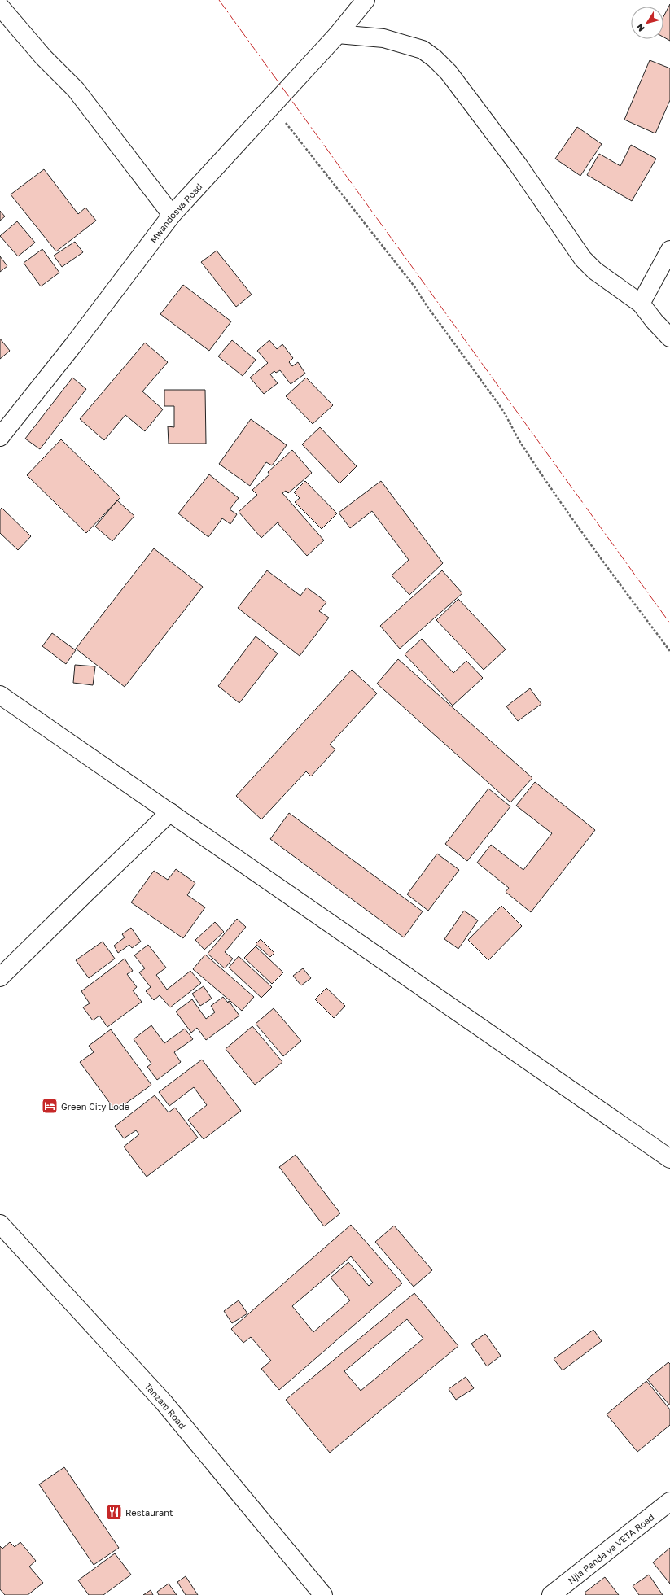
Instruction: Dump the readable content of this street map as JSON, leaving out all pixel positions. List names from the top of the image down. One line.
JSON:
{"streets":{"main road":["Mwandosya Road","Tanzam Road","Njia Panda ya VETA Road"]},"places":{"hotel":["Green City Lode"],"restaurant":["Restaurant"]},"north":"bottom left"}
